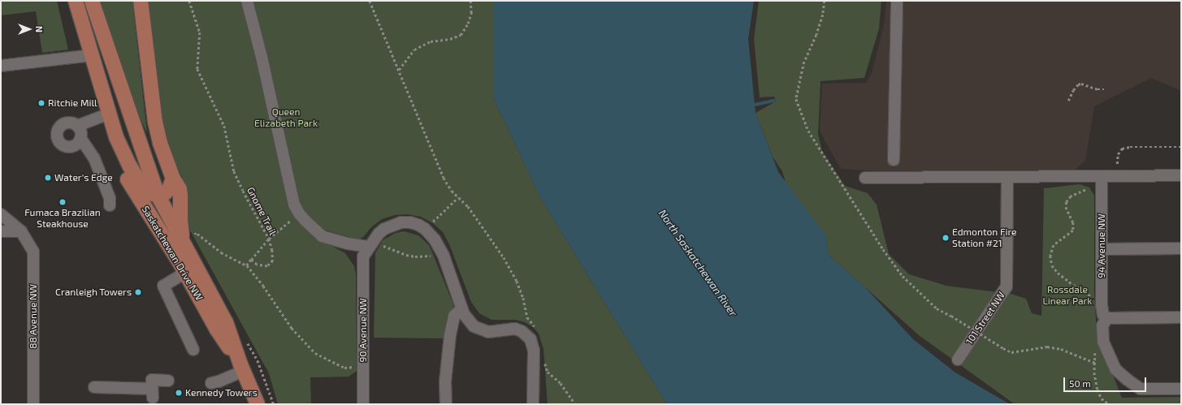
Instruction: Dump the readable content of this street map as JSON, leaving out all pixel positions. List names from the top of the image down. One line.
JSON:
{"streets":{"main road":["Saskatchewan Drive NW"],"street":["94 Avenue NW","88 Avenue NW","101 Street NW","90 Avenue NW"],"path":["Gnome Trail"]},"water":["North Saskatchewan River"],"parks":["Queen Elizabeth Park","Rossdale Linear Park"],"places":["Ritchie Mill","Water's Edge","Fumaca Brazilian Steakhouse","Edmonton Fire Station #21","Cranleigh Towers","Kennedy Towers"],"scale_bar":"50 m","north":"right"}
